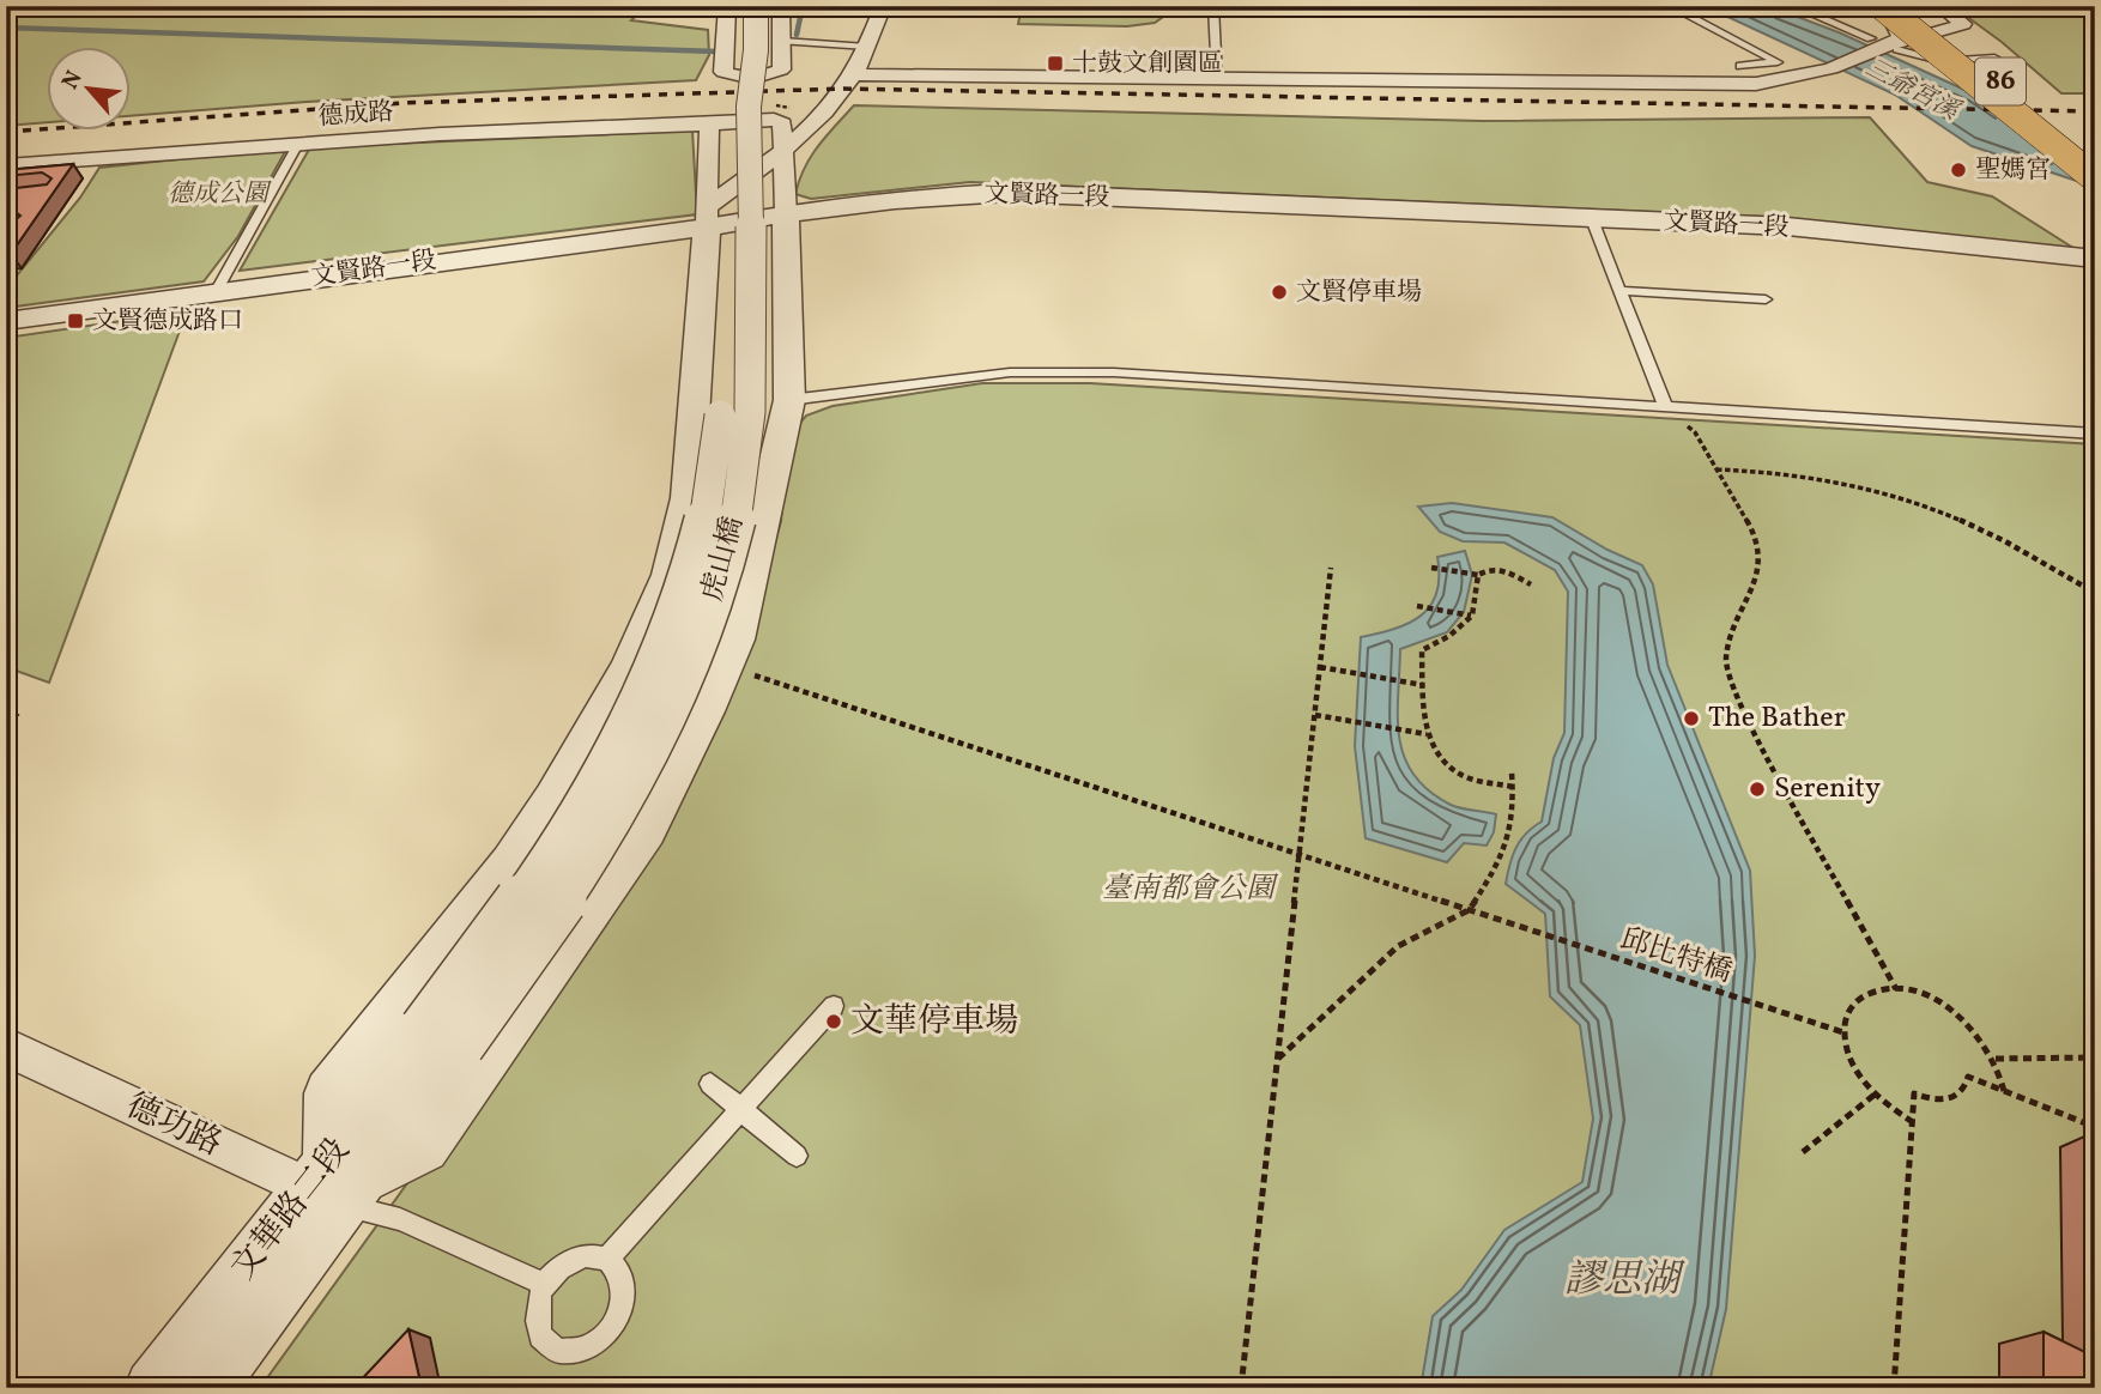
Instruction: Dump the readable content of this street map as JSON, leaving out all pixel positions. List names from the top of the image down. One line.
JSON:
{"streets":{"highway":["86"],"street":["德成路","文賢路一段","虎山橋","德功路","文華路二段"],"path":["邱比特橋"]},"crossings":[["虎山橋","文華路二段"],["德功路","文華路二段"]],"water":["三爺宮溪","謬思湖"],"parks":["德成公園","臺南都會公園"],"places":{"transit":["十鼓文創園區","文賢德成路口"],"other":["聖媽宮","文賢停車場","The Bather","Serenity","文華停車場"]},"north":"top left"}
